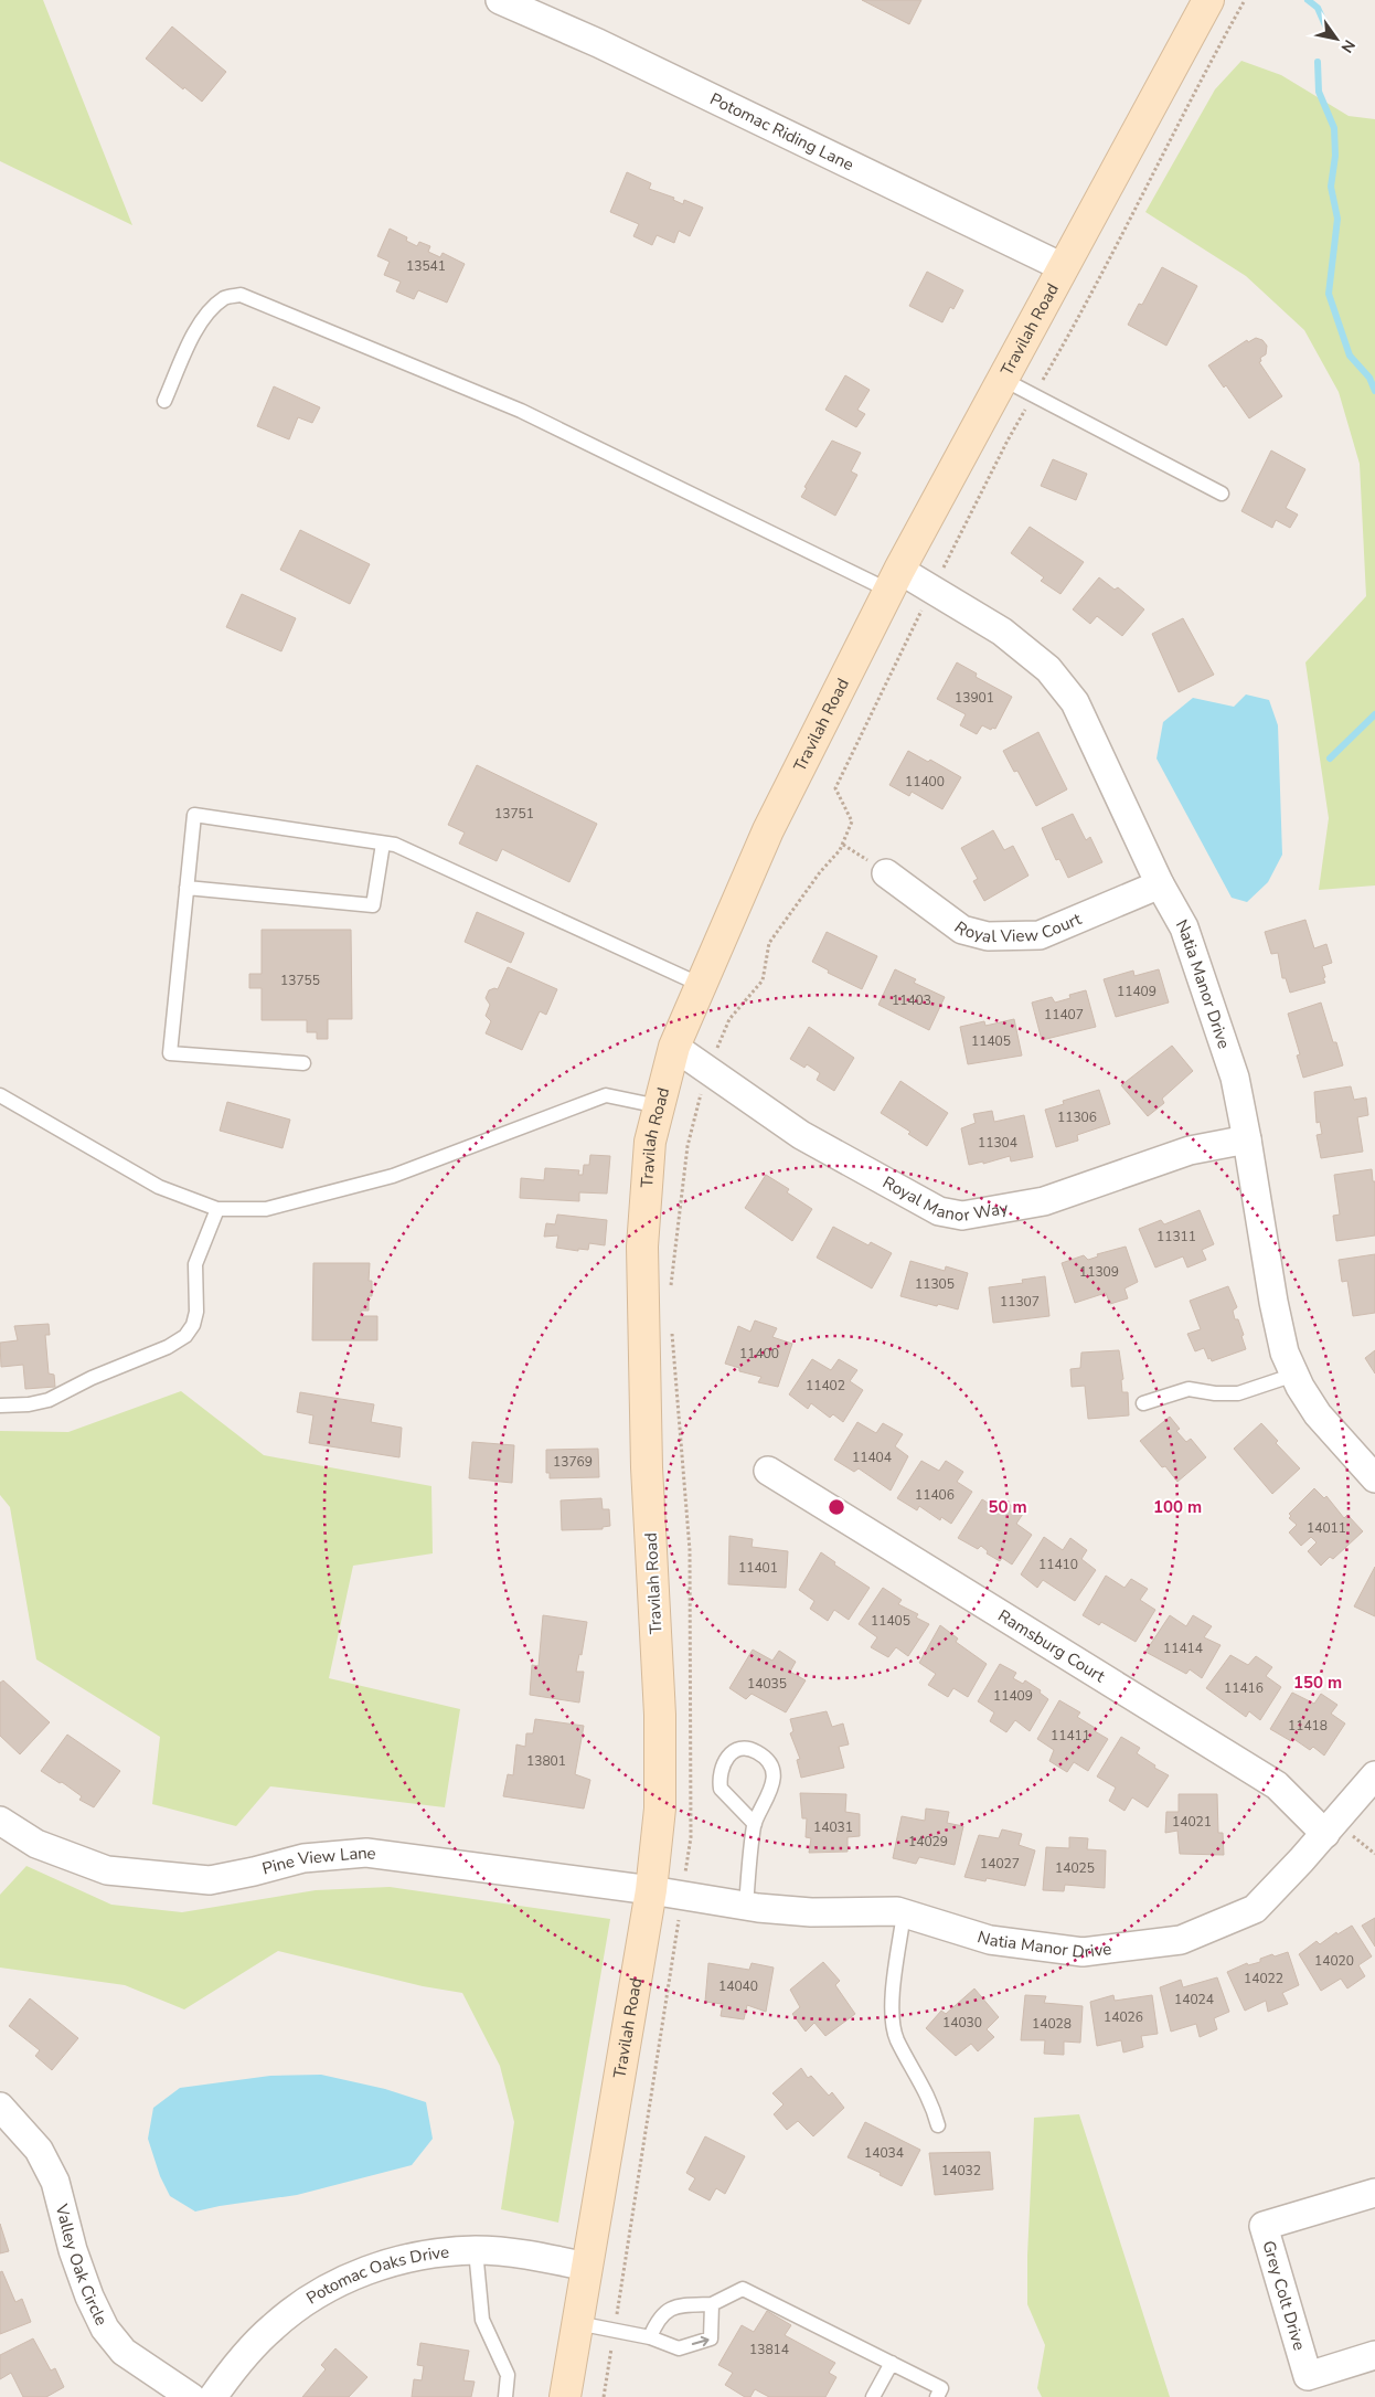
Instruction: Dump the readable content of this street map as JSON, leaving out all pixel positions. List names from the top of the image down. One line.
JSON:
{"streets":{"main road":["Travilah Road"],"street":["Potomac Riding Lane","Royal View Court","Natia Manor Drive","Royal Manor Way","Ramsburg Court","Pine View Lane","Valley Oak Circle","Potomac Oaks Drive","Grey Colt Drive"]},"crossings":[["Potomac Riding Lane","Travilah Road"],["Travilah Road","Natia Manor Drive"],["Travilah Road","Royal Manor Way"],["Travilah Road","Pine View Lane"],["Travilah Road","Potomac Oaks Drive"],["Royal View Court","Natia Manor Drive"],["Natia Manor Drive","Royal Manor Way"],["Natia Manor Drive","Ramsburg Court"],["Natia Manor Drive","Pine View Lane"]],"house_numbers":["13541","13901","11400","13751","13755","11409","11403","11407","11405","11306","11304","11311","11309","11305","11307","11400","11402","11404","13769","11406","14011","11410","11401","11405","11414","14035","11416","11409","11418","11411","13801","14021","14031","14029","14027","14025","14020","14022","14040","14024","14026","14030","14028","14034","14032","13814"],"north":"bottom right","rings":["50 m","100 m","150 m"]}
